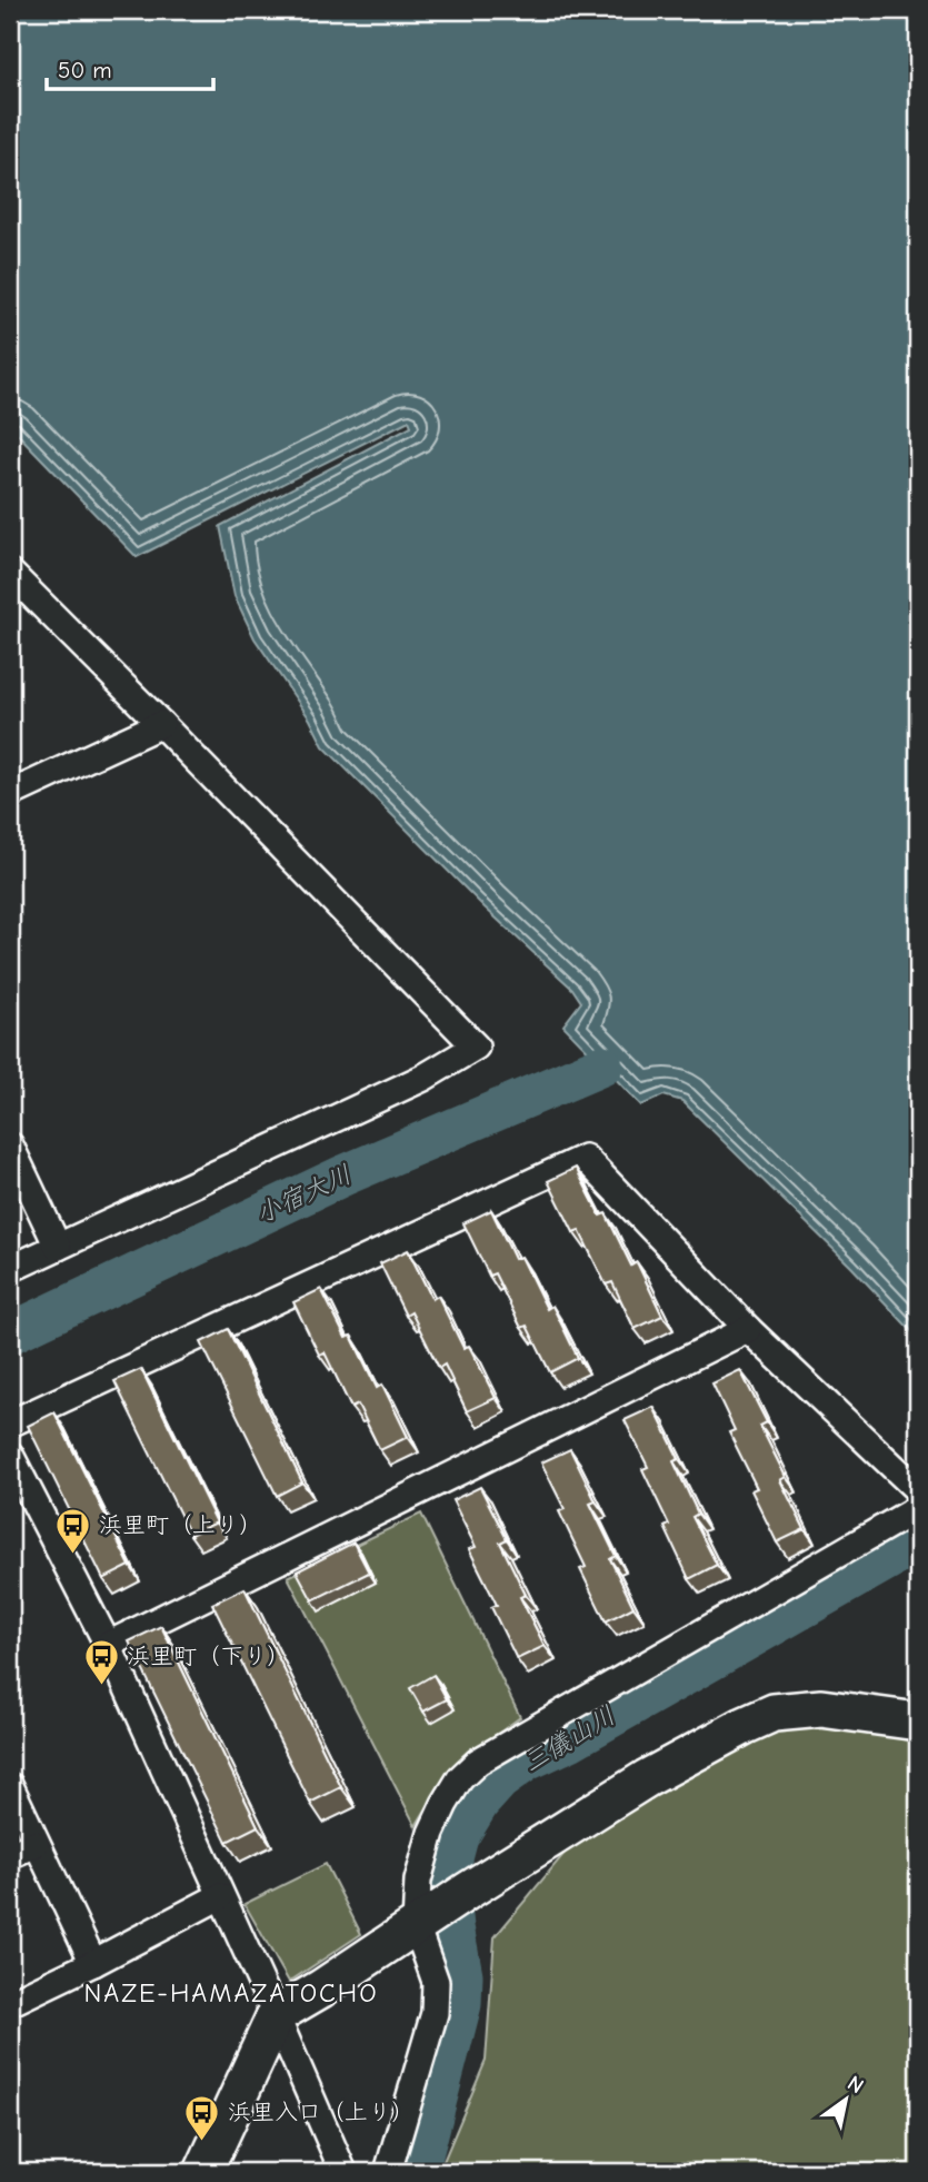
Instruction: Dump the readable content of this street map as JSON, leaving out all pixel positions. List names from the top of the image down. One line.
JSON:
{"districts":["NAZE-HAMAZATOCHO"],"water":["小宿大川","三儀山川"],"places":{"bus stop":["浜里町（上り）","浜里町（下り）","浜里入口（上り）"]},"scale_bar":"50 m","north":"top right"}
